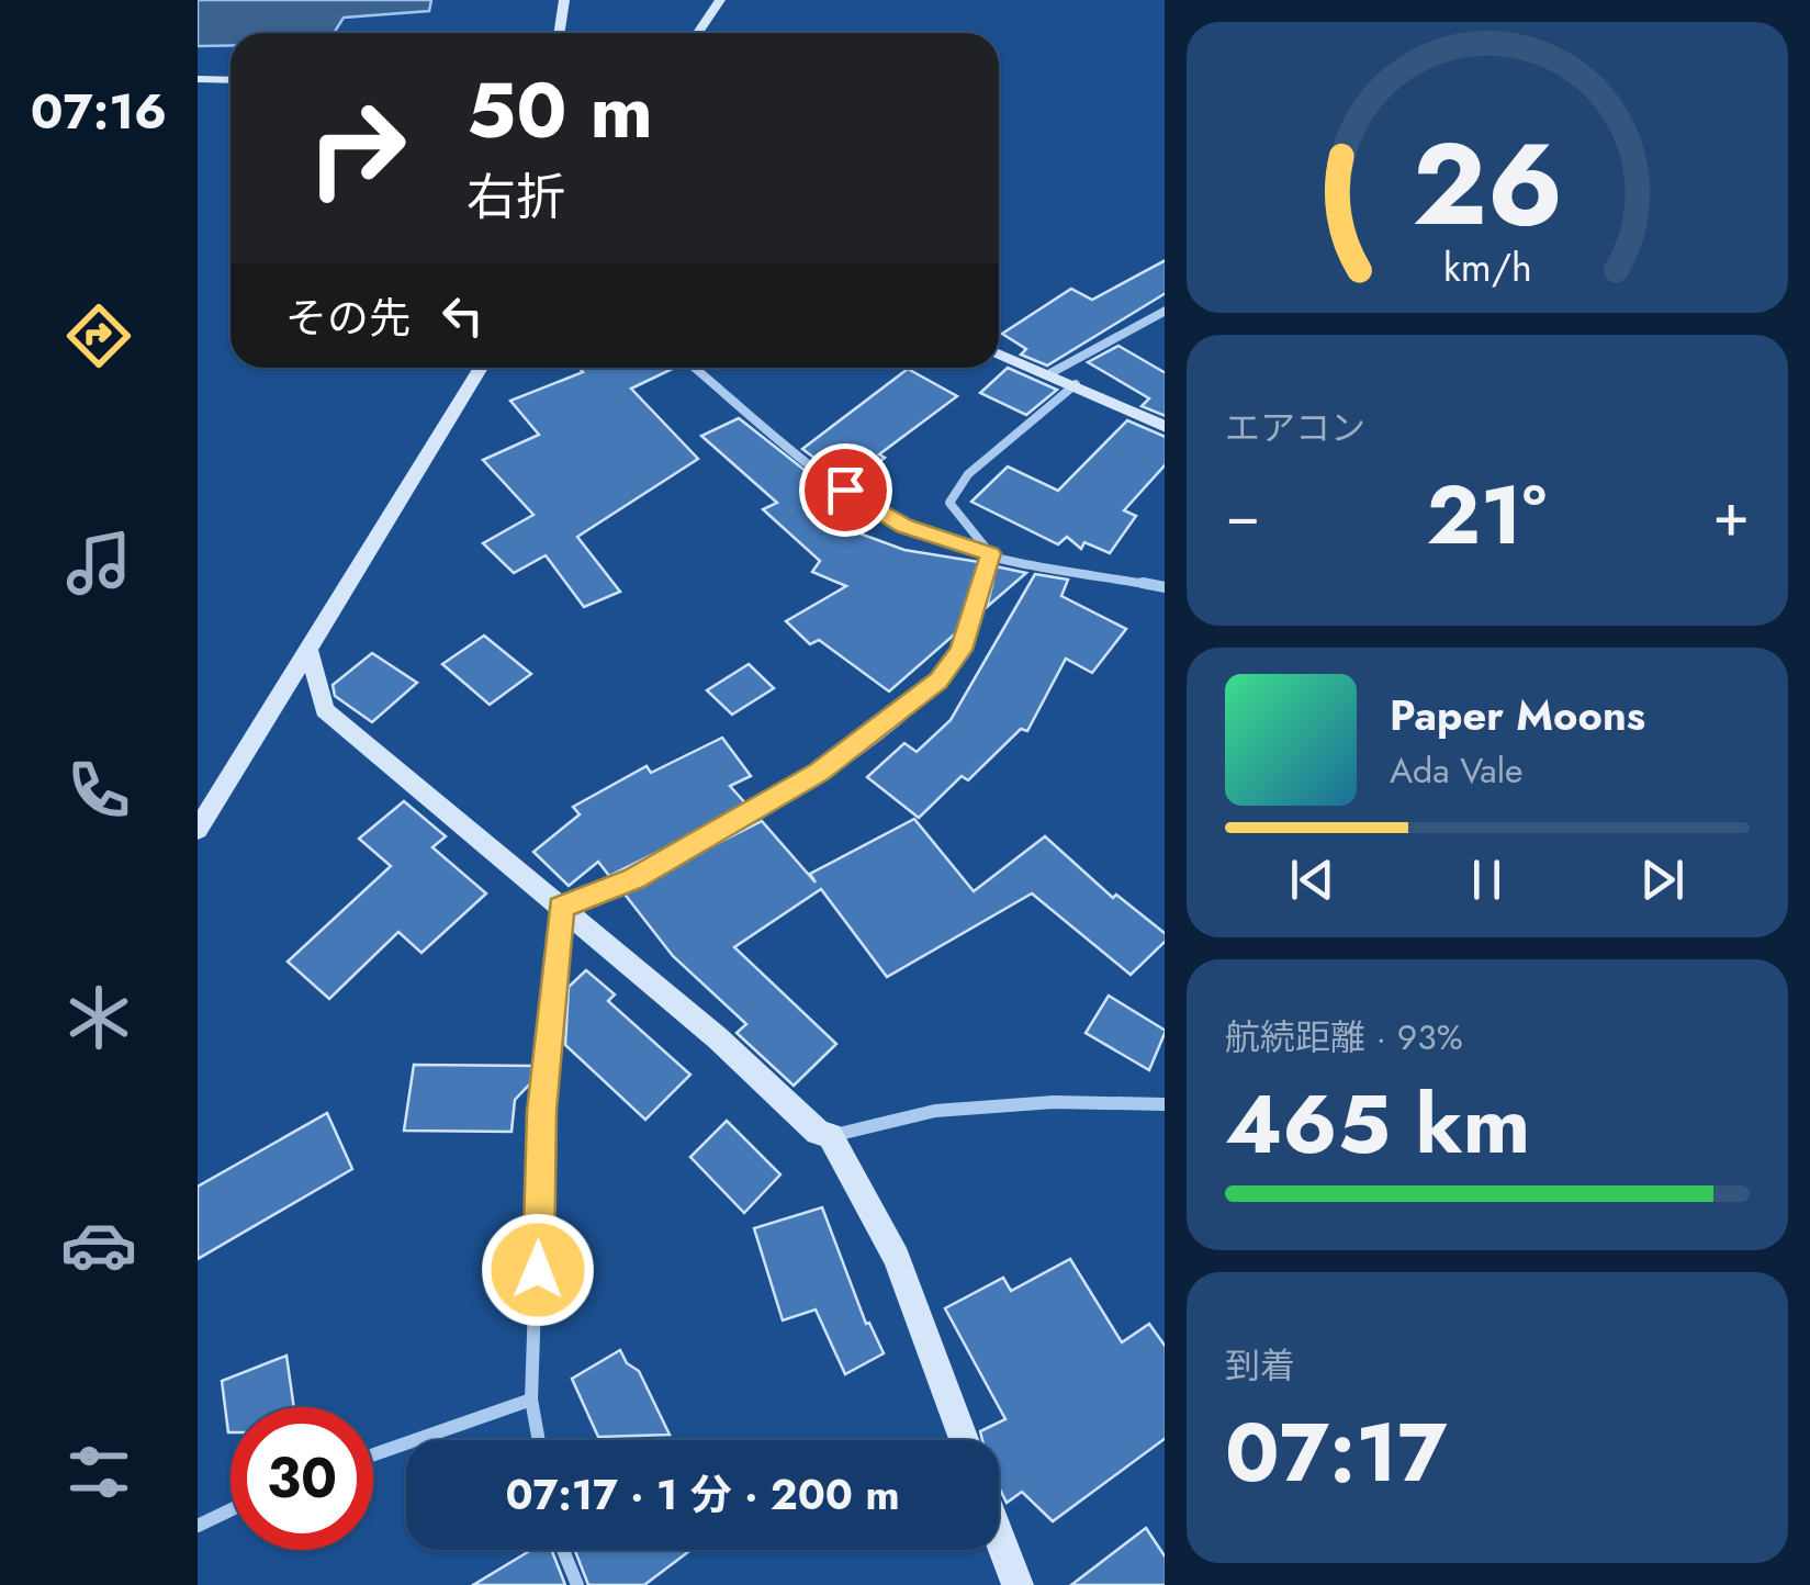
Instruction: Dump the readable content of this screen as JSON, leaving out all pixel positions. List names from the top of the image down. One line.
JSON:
{"page":{"tabs":"07:16","turn":["50 m","右折"],"then":"その先","tile":["エアコン",["航続距離 · 93%","465 km"],["到着","07:17"]],"heat":["−","21°","+"],"song":["Paper Moons","Ada Vale"],"limit":"30","trip":"07:17 · 1 分 · 200 m","gauge":["26","km/h"]}}
